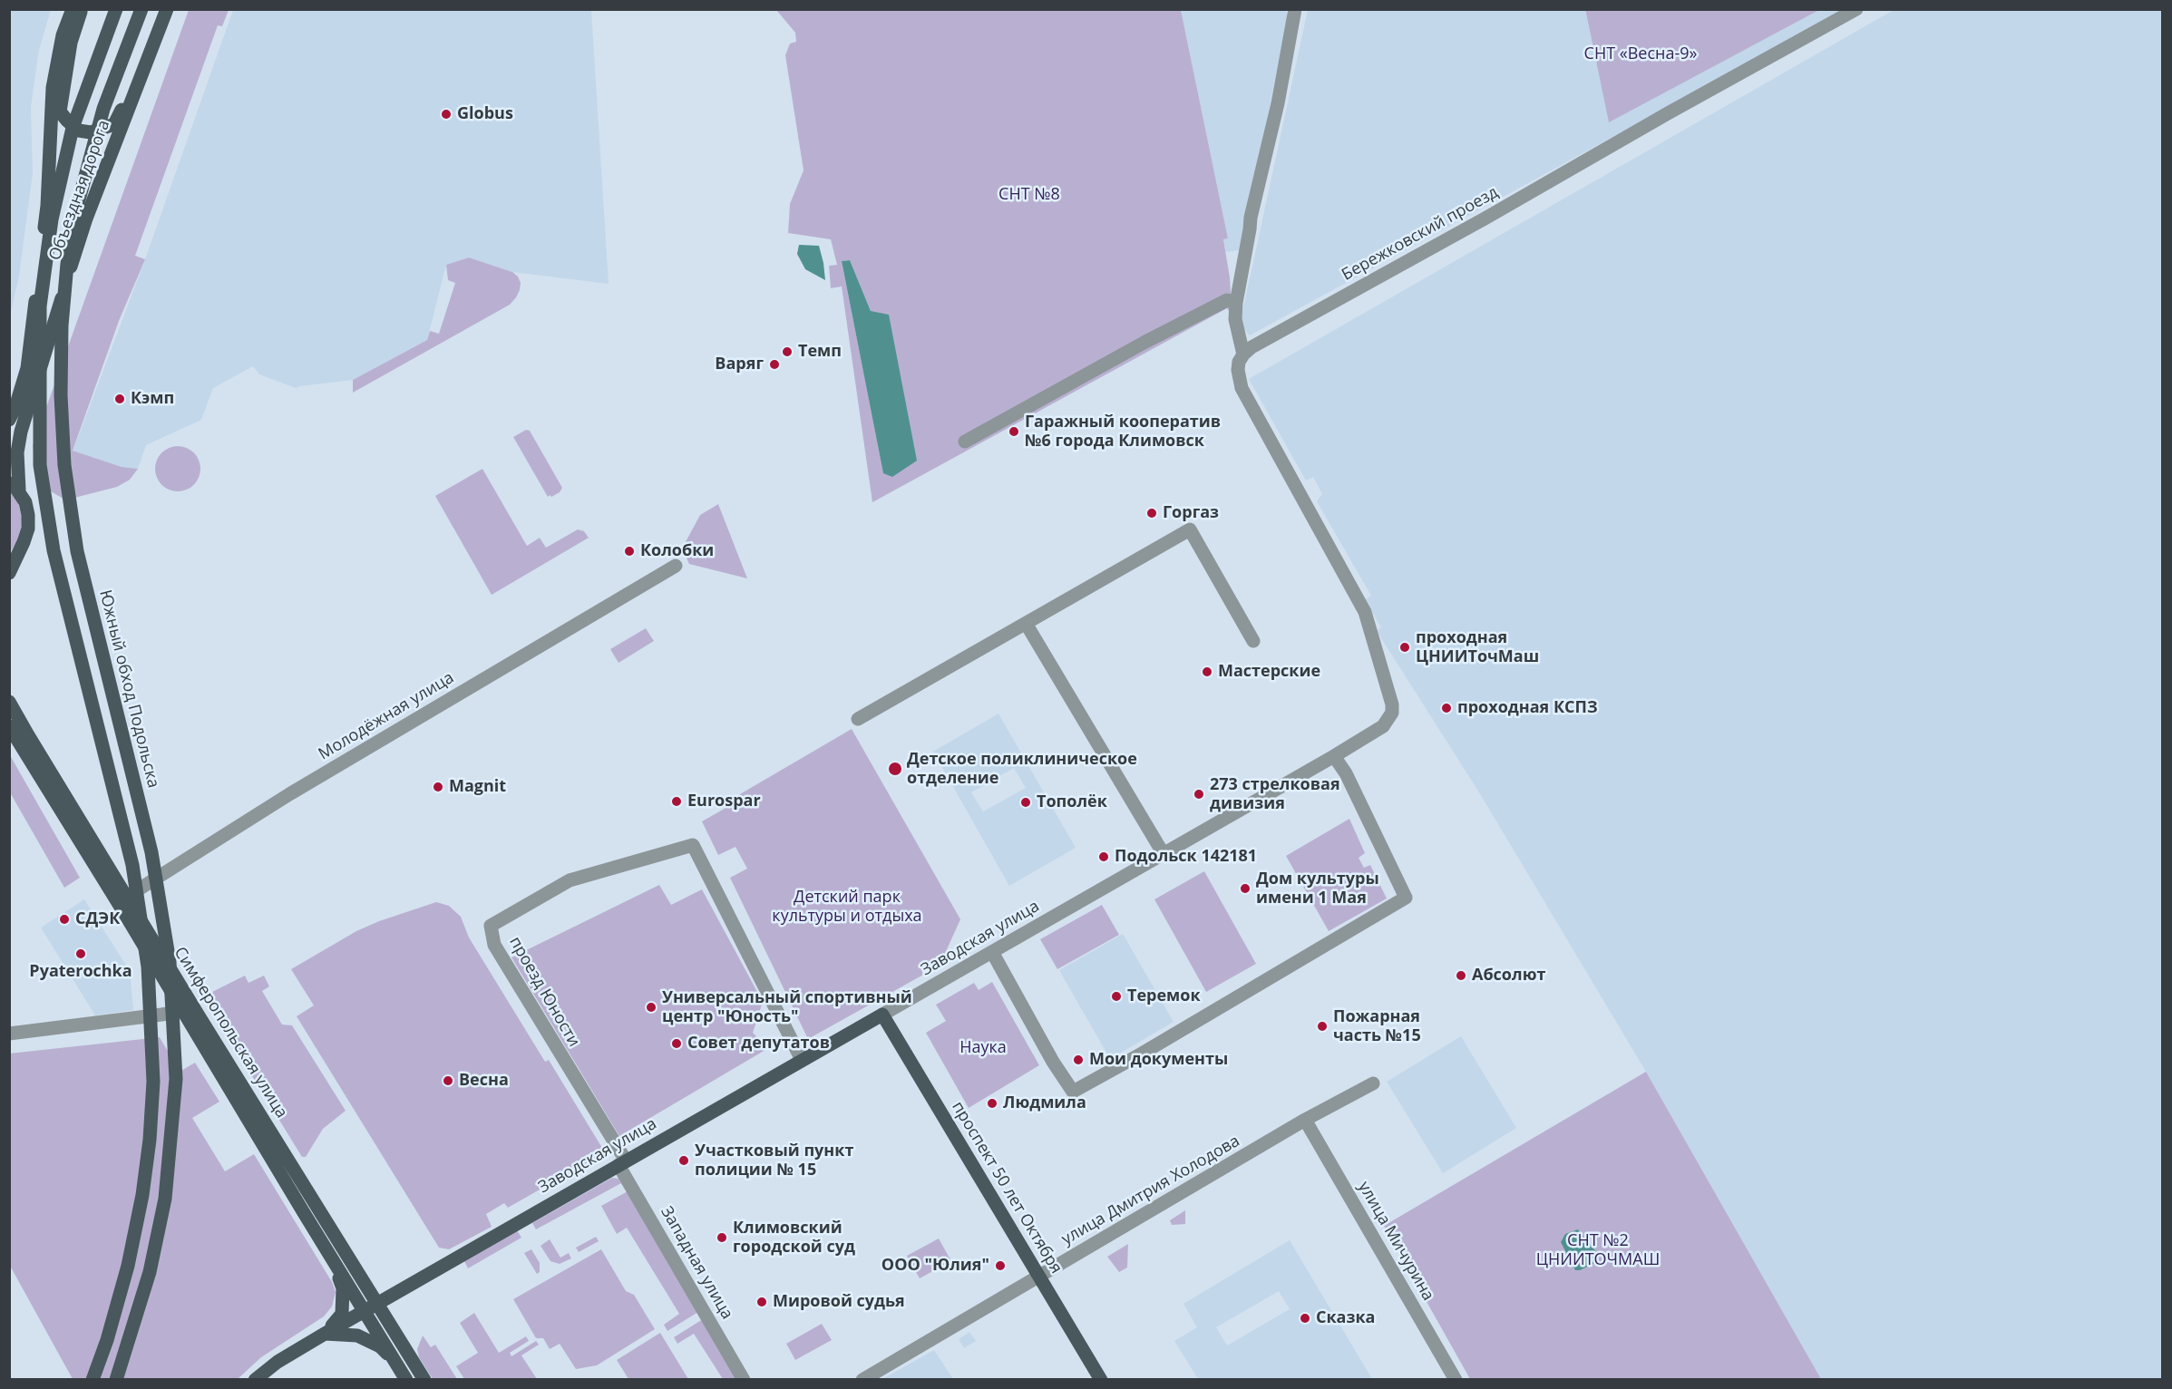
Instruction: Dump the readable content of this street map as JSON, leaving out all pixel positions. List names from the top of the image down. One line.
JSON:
{"streets":{"main road":["Объездная дорога","Южный обход Подольска","Заводская улица","Симферопольская улица","проспект 50 лет Октября"],"street":["Бережковский проезд","Молодёжная улица","проезд Юности","улица Дмитрия Холодова","улица Мичурина","Западная улица"]},"crossings":[["Бережковский проезд","Заводская улица"],["Молодёжная улица","Симферопольская улица"],["Заводская улица","проезд Юности"],["Заводская улица","Симферопольская улица"],["Заводская улица","проспект 50 лет Октября"],["Заводская улица","Западная улица"],["проезд Юности","Западная улица"],["проспект 50 лет Октября","улица Дмитрия Холодова"],["улица Дмитрия Холодова","улица Мичурина"]],"parks":["СНТ «Весна-9»","СНТ №8","Детский парк культуры и отдыха","Наука","СНТ №2 ЦНИИТОЧМАШ"],"places":["Globus","Темп","Варяг","Кэмп","Гаражный кооператив №6 города Климовск","Горгаз","Колобки","проходная ЦНИИТочМаш","Мастерские","проходная КСПЗ","Детское поликлиническое отделение","Magnit","273 стрелковая дивизия","Eurospar","Тополёк","Подольск 142181","Дом культуры имени 1 Мая","СДЭК","Pyaterochka","Абсолют","Теремок","Универсальный спортивный центр \"Юность\"","Пожарная часть №15","Совет депутатов","Мои документы","Весна","Людмила","Участковый пункт полиции № 15","Климовский городской суд","ООО \"Юлия\"","Мировой судья","Сказка"]}
